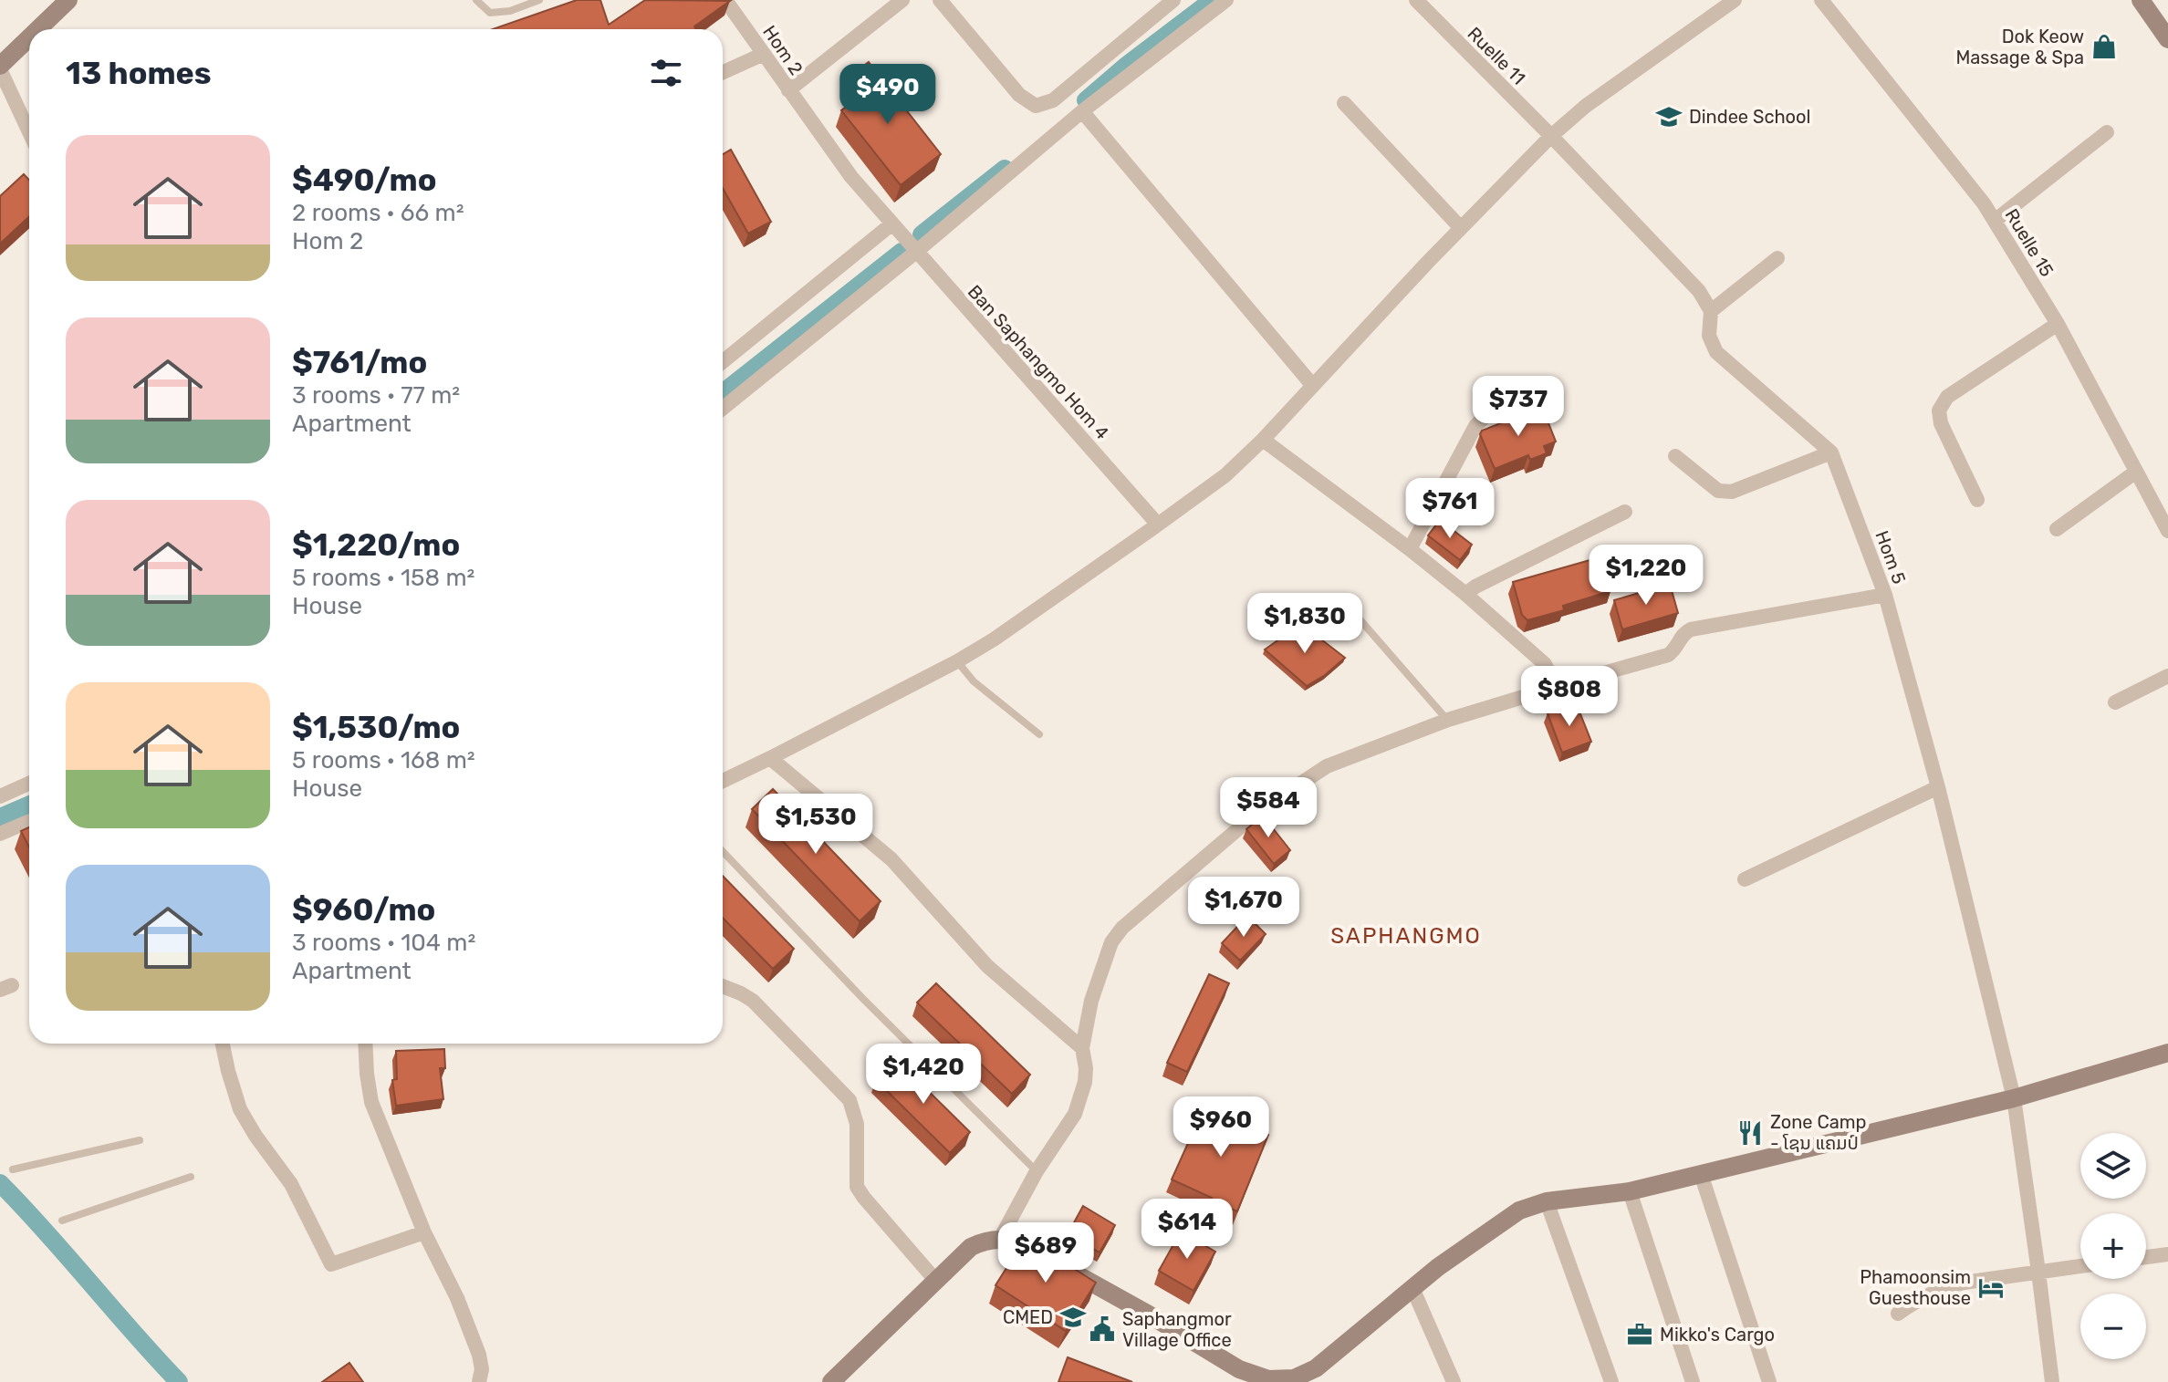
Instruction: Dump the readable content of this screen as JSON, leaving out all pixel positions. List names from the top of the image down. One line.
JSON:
{"streets":{"street":["Hom 2","Ruelle 11","Ruelle 15","Ban Saphangmo Hom 4","Hom 5"]},"crossings":[["Hom 2","Ban Saphangmo Hom 4"]],"districts":["SAPHANGMO"],"places":{"shop":["Dok Keow Massage & Spa"],"school or university":["Dindee School","CMED"],"restaurant":["Zone Camp - ໂຊນ ແຄມປ໌"],"hotel":["Phamoonsim Guesthouse"],"public building":["Saphangmor Village Office"],"office":["Mikko's Cargo"]},"page":{"heading":"13 homes","price":["$490","$737","$761","$1,220","$1,830","$808","$584","$1,530","$1,670","$1,420","$960","$614","$689"],"list":[{"name":"$490/mo","note":"2 rooms · 66 m² · Hom 2"},{"name":"$761/mo","note":"3 rooms · 77 m² · Apartment"},{"name":"$1,220/mo","note":"5 rooms · 158 m² · House"},{"name":"$1,530/mo","note":"5 rooms · 168 m² · House"},{"name":"$960/mo","note":"3 rooms · 104 m² · Apartment"}],"map_buttons":["+","−"]}}
